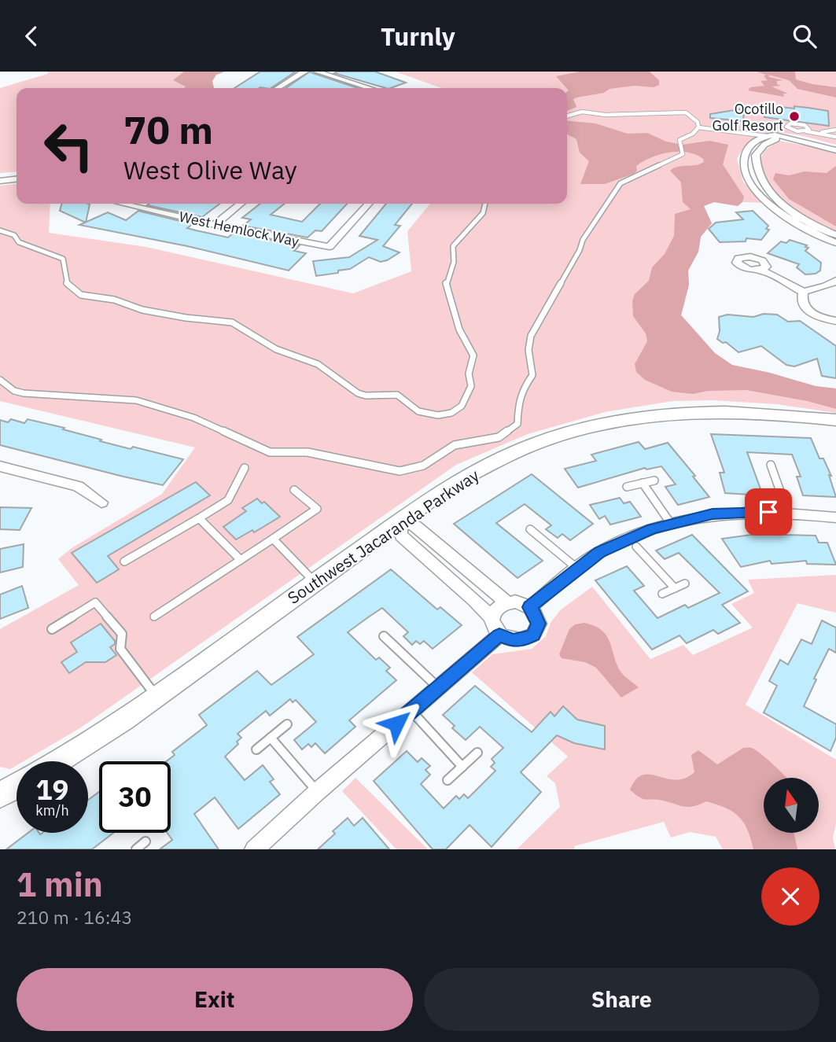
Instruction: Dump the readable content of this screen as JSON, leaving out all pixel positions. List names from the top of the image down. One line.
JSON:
{"streets":{"street":["West Hemlock Way","Southwest Jacaranda Parkway"]},"places":["Ocotillo Golf Resort"],"north":"top","page":{"header":"Turnly","turn":["70 m","West Olive Way"],"speed":"19 km/h","limit":"30","heading":["1 min","210 m · 16:43"],"buttons":["Exit","Share"]}}
